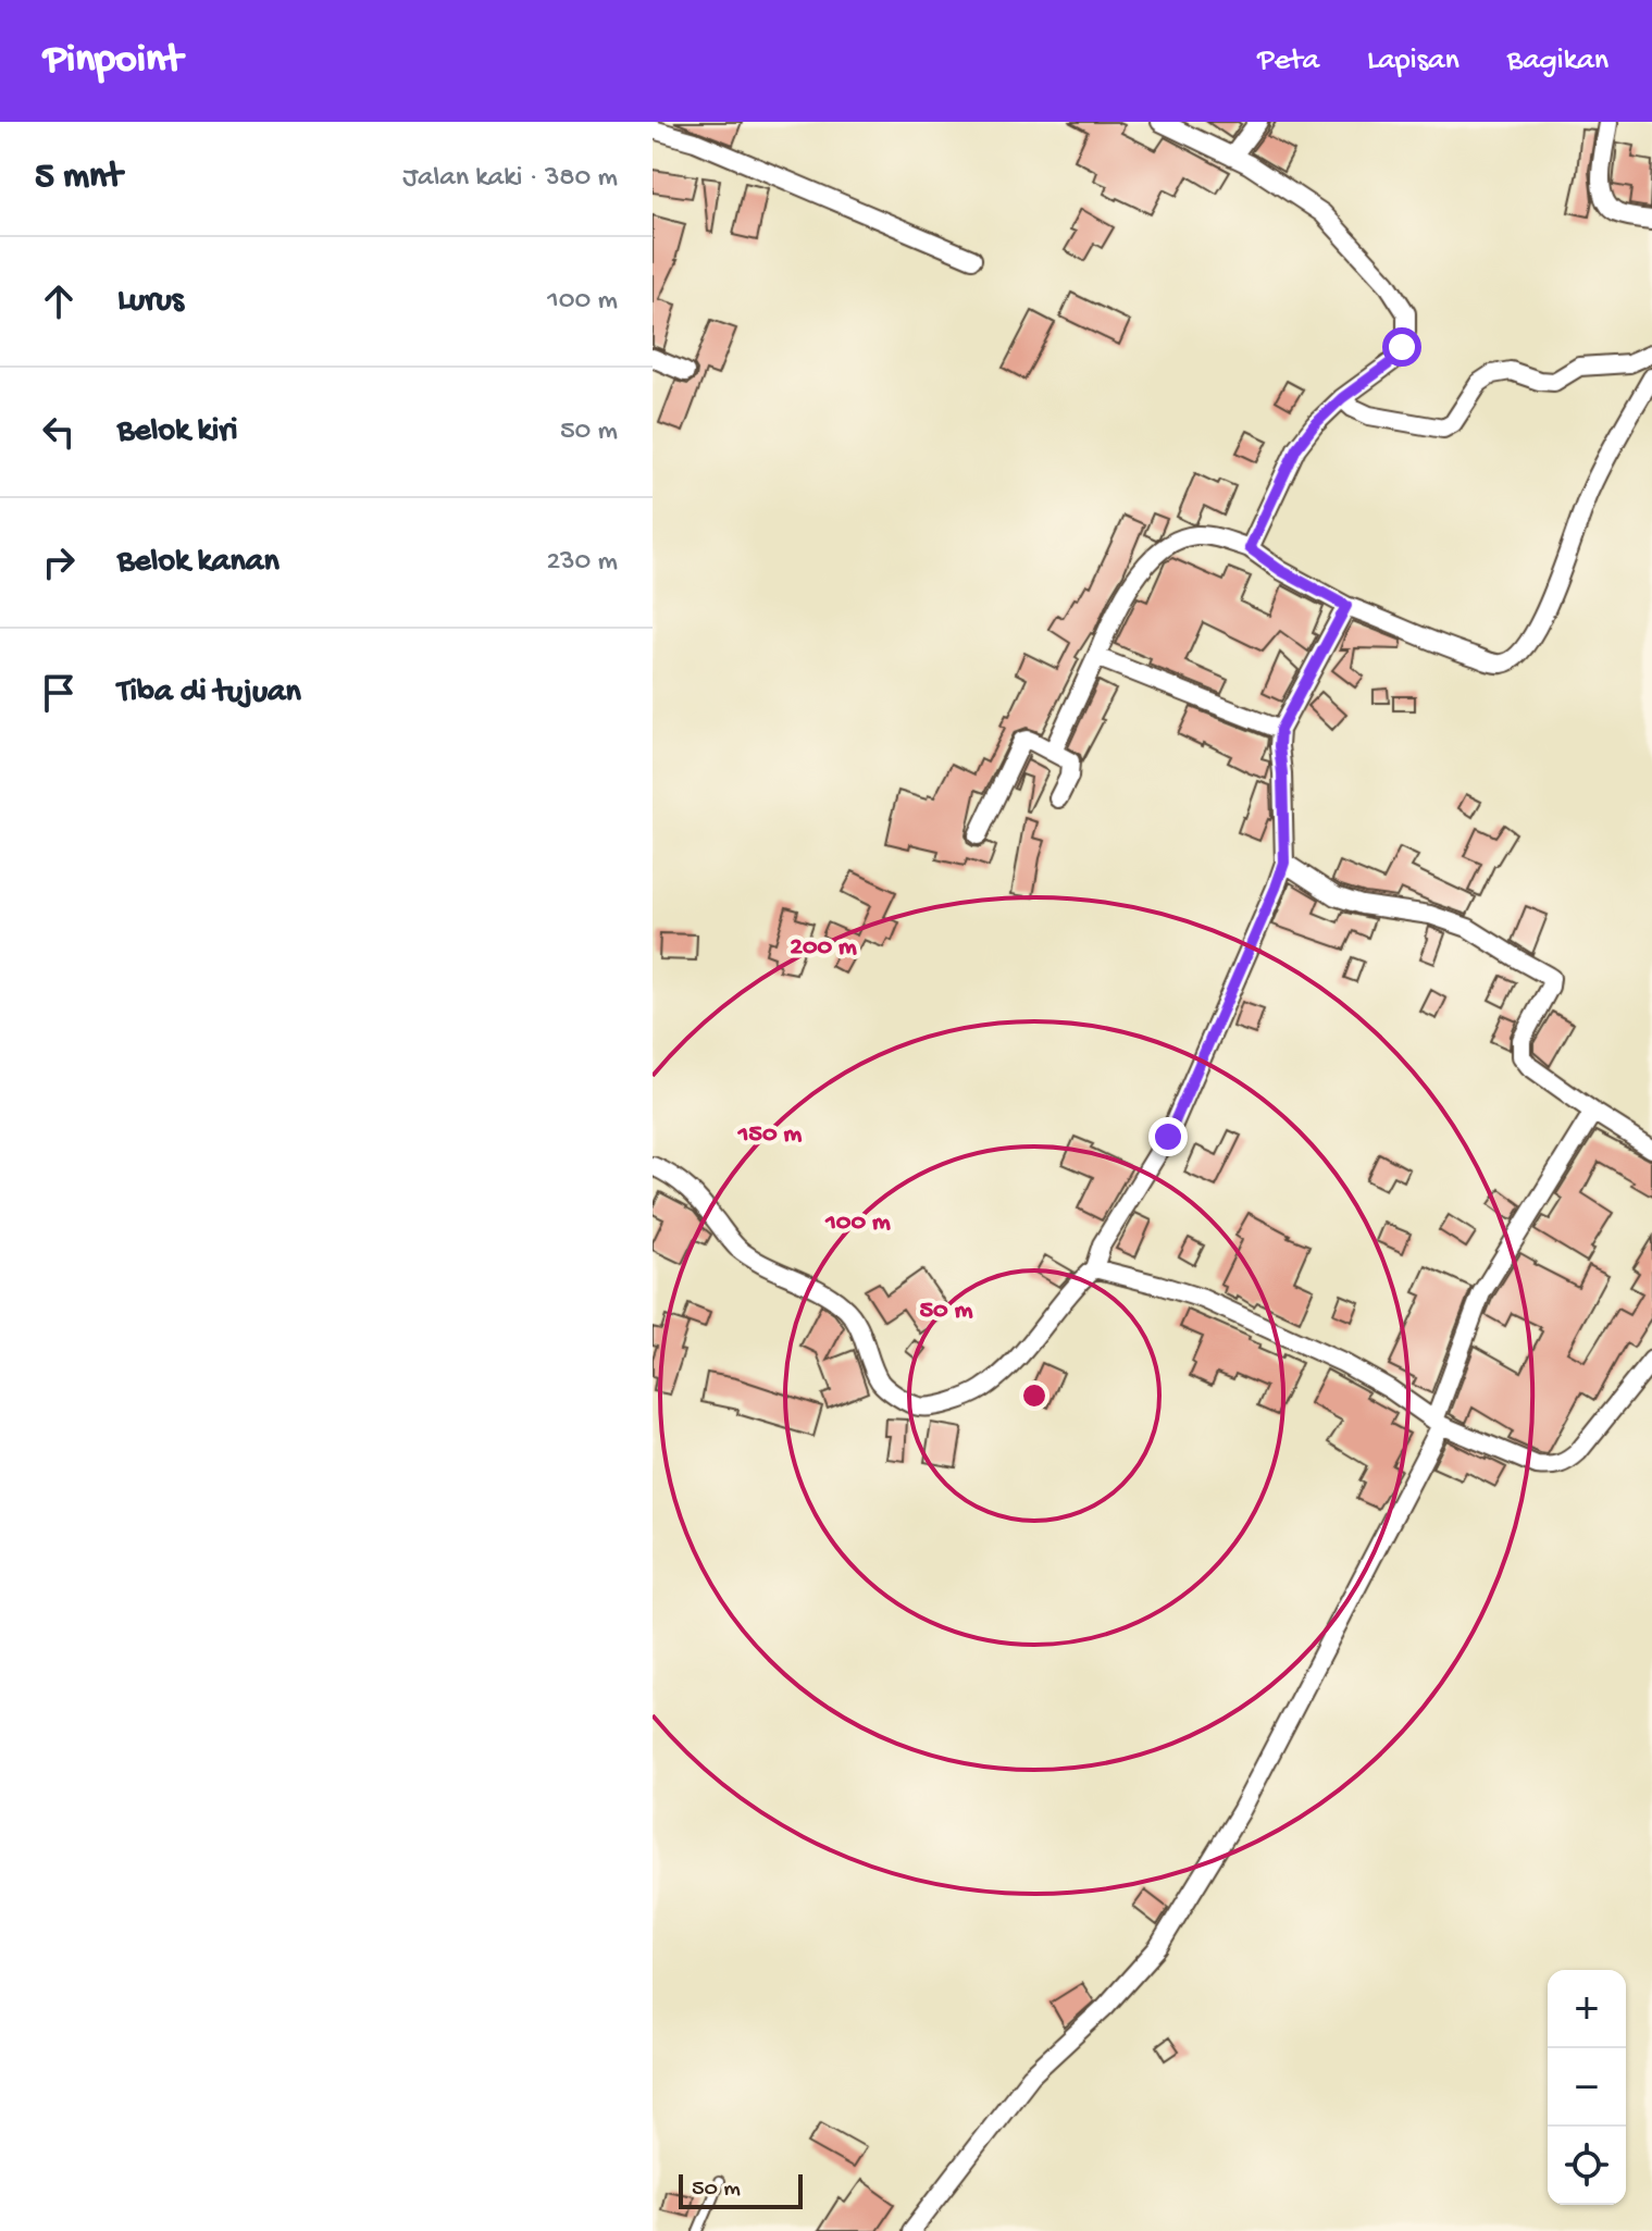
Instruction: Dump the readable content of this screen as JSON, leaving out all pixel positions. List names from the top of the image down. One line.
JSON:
{"scale_bar":"50 m","page":{"header":"Pinpoint","nav":["Peta","Lapisan","Bagikan"],"heading":["5 mnt","Jalan kaki · 380 m"],"list":[["Lurus","100 m"],["Belok kiri","50 m"],["Belok kanan","230 m"],"Tiba di tujuan"],"map_buttons":["+","−"],"scale":"50 m"},"rings":["200 m","150 m","100 m","50 m"]}
